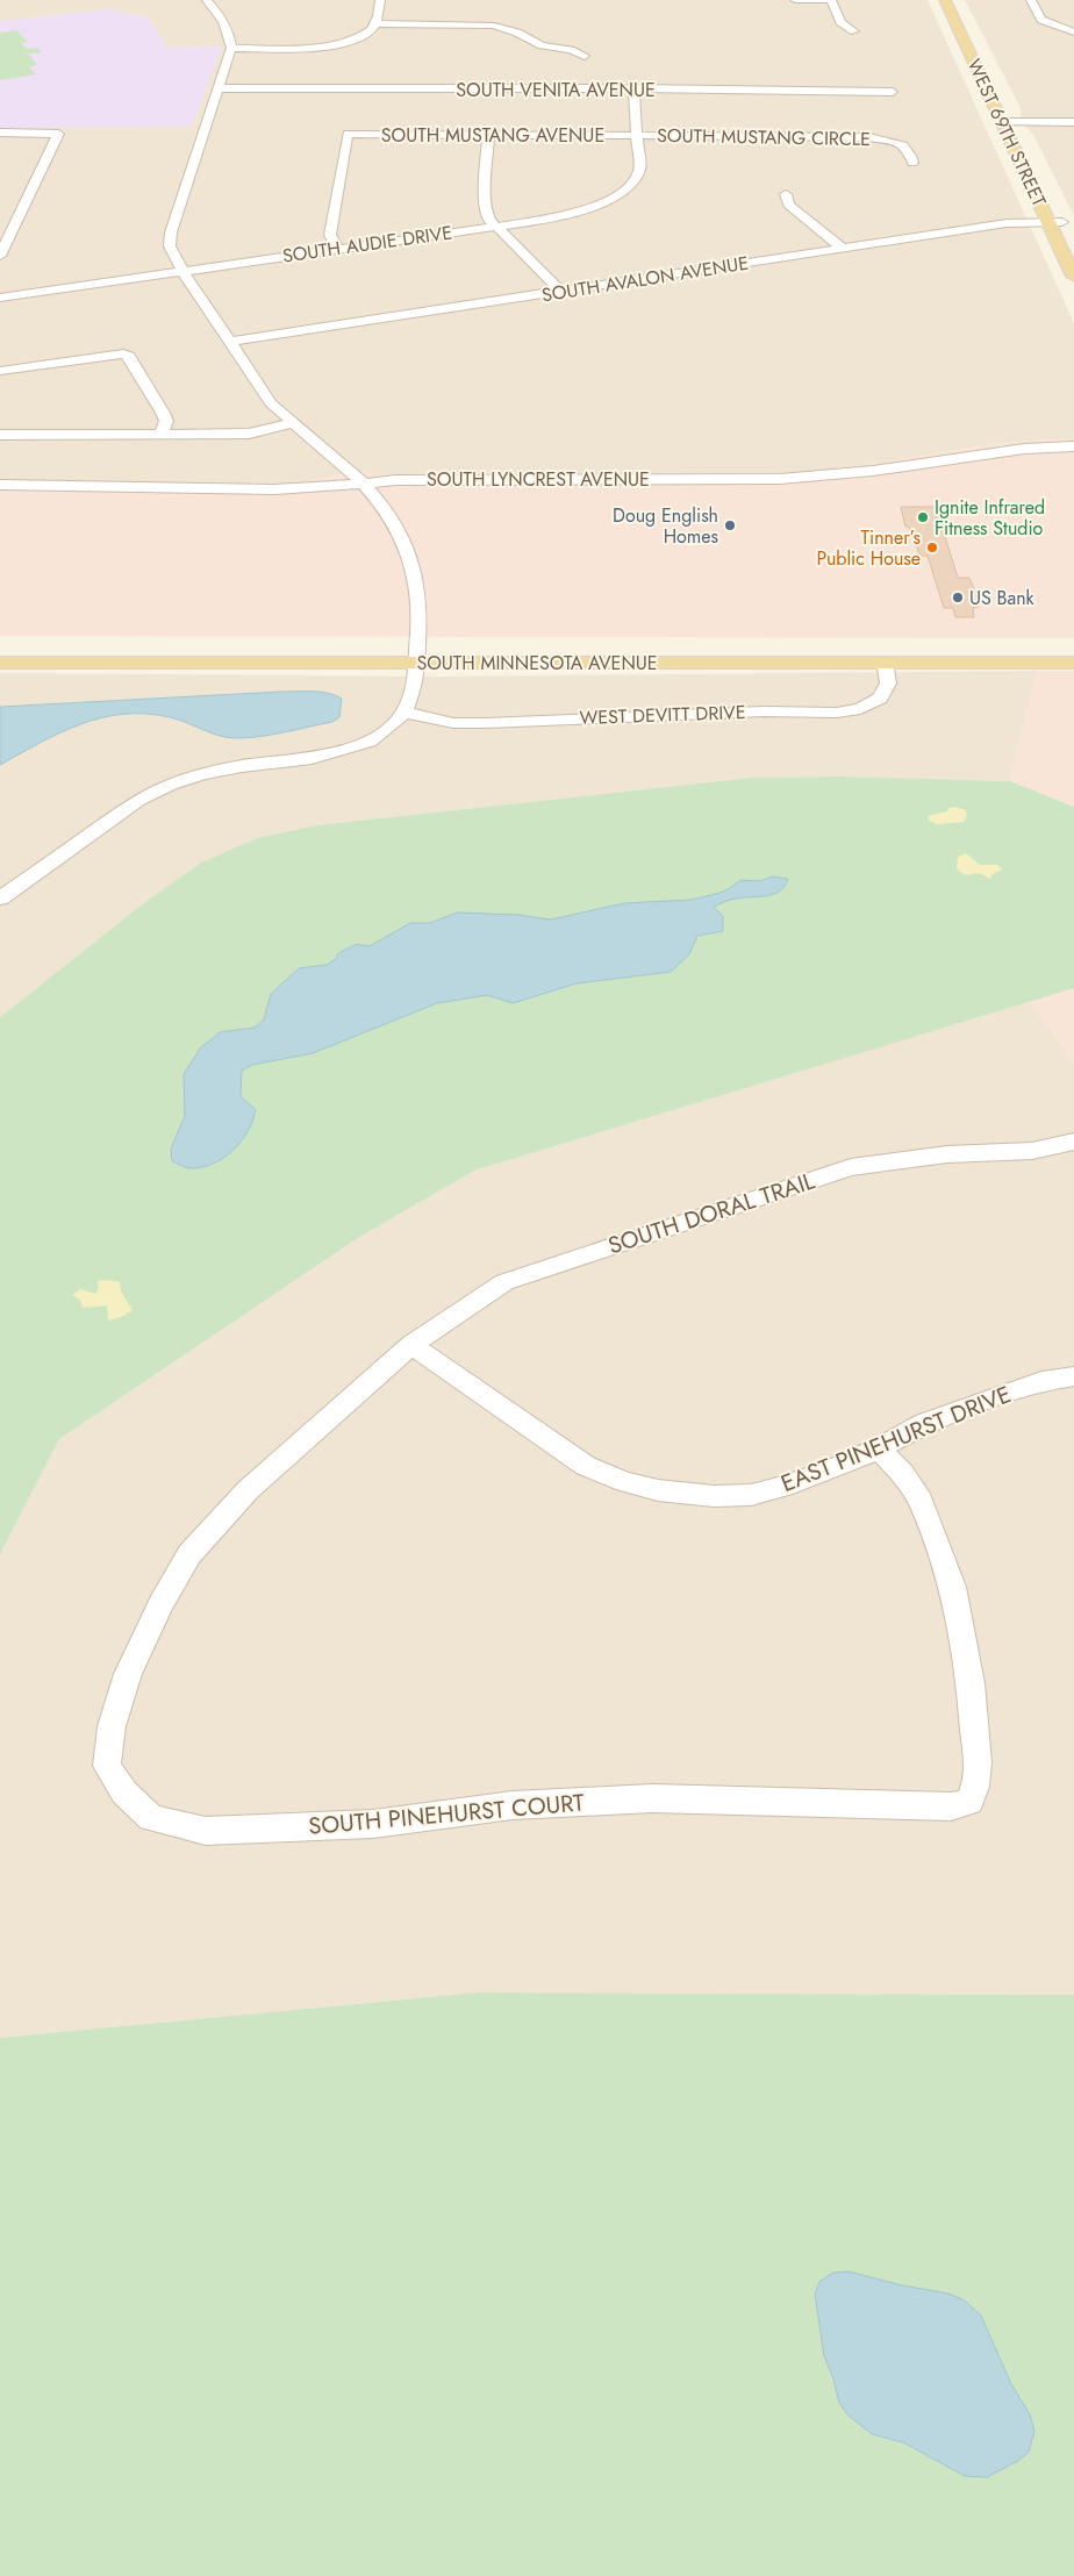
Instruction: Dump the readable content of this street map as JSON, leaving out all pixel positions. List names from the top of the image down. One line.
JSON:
{"streets":{"main road":["WEST 69TH STREET","SOUTH MINNESOTA AVENUE"],"street":["SOUTH VENITA AVENUE","SOUTH MUSTANG AVENUE","SOUTH MUSTANG CIRCLE","SOUTH AUDIE DRIVE","SOUTH AVALON AVENUE","SOUTH LYNCREST AVENUE","WEST DEVITT DRIVE","SOUTH DORAL TRAIL","EAST PINEHURST DRIVE","SOUTH PINEHURST COURT"]},"crossings":[["SOUTH VENITA AVENUE","SOUTH AUDIE DRIVE"],["WEST 69TH STREET","SOUTH AVALON AVENUE"],["SOUTH MUSTANG AVENUE","SOUTH MUSTANG CIRCLE"],["SOUTH MUSTANG AVENUE","SOUTH AUDIE DRIVE"],["SOUTH MUSTANG CIRCLE","SOUTH AUDIE DRIVE"],["SOUTH MINNESOTA AVENUE","WEST DEVITT DRIVE"],["SOUTH DORAL TRAIL","EAST PINEHURST DRIVE"],["SOUTH DORAL TRAIL","SOUTH PINEHURST COURT"],["EAST PINEHURST DRIVE","SOUTH PINEHURST COURT"]],"places":["Ignite Infrared Fitness Studio","Doug English Homes","Tinner’s Public House","US Bank"]}
